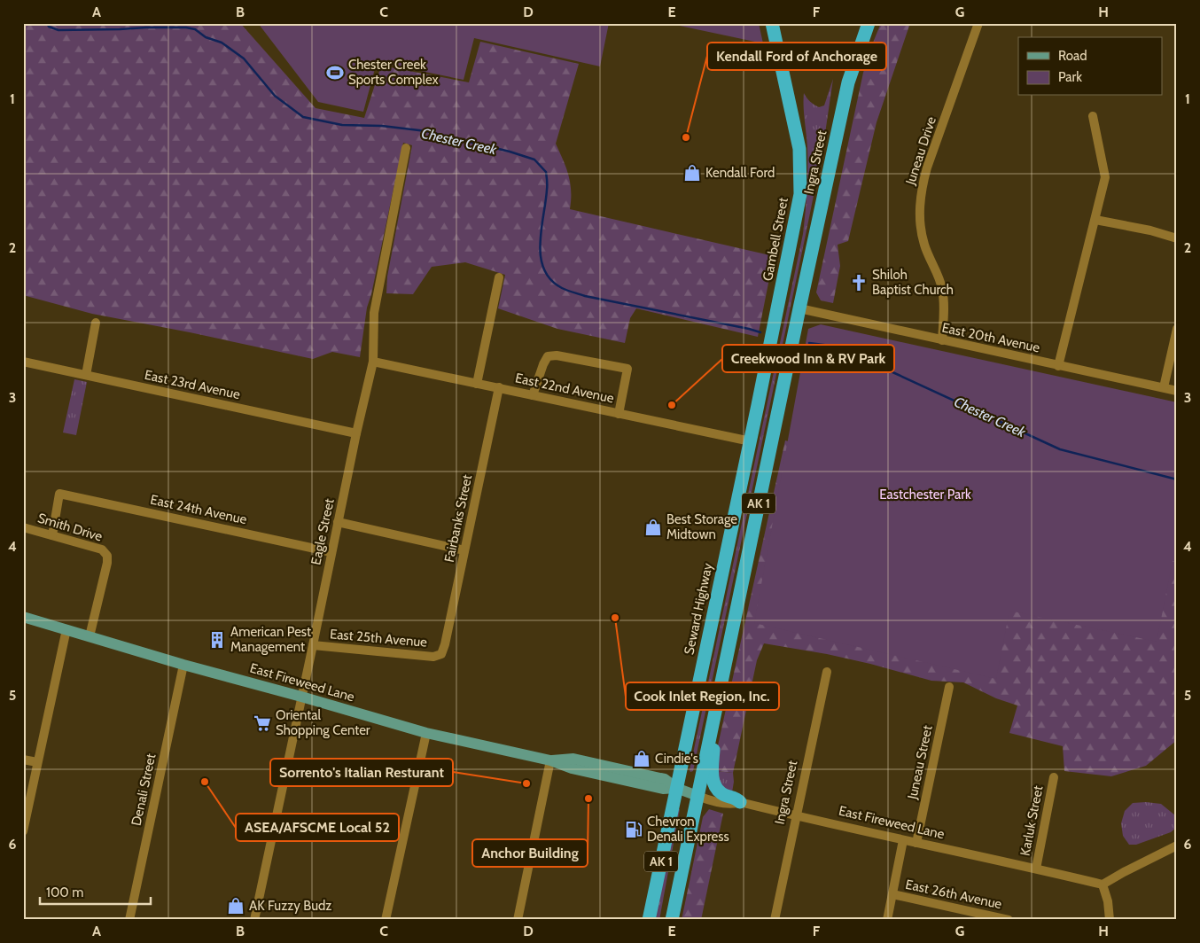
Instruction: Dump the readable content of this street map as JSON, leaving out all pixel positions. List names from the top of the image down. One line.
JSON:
{"streets":{"highway":["Ingra Street","Gambell Street","AK 1","Seward Highway"],"main road":["East Fireweed Lane"],"street":["Juneau Drive","East 20th Avenue","East 23rd Avenue","East 22nd Avenue","East 24th Avenue","Fairbanks Street","Smith Drive","Eagle Street","East 25th Avenue","Juneau Street","Denali Street","Karluk Street","East 26th Avenue"]},"crossings":[["Juneau Drive","East 20th Avenue"],["Ingra Street","East 20th Avenue"],["Ingra Street","AK 1"],["Ingra Street","East Fireweed Lane"],["Gambell Street","Seward Highway"],["East 20th Avenue","AK 1"],["East 23rd Avenue","Eagle Street"],["East 22nd Avenue","Fairbanks Street"],["East 22nd Avenue","Eagle Street"],["East 22nd Avenue","Seward Highway"],["AK 1","East Fireweed Lane"],["East 24th Avenue","Smith Drive"],["East 24th Avenue","Eagle Street"],["Fairbanks Street","East 25th Avenue"],["Smith Drive","East Fireweed Lane"],["Eagle Street","East 25th Avenue"],["Eagle Street","East Fireweed Lane"],["Seward Highway","East Fireweed Lane"],["East Fireweed Lane","Juneau Street"],["East Fireweed Lane","Denali Street"],["East Fireweed Lane","Karluk Street"]],"water":["Chester Creek"],"parks":["Eastchester Park"],"places":{"sports":["Chester Creek Sports Complex"],"other":["Kendall Ford of Anchorage","Creekwood Inn & RV Park","Cook Inlet Region, Inc.","ASEA/AFSCME Local 52","Sorrento's Italian Resturant","Anchor Building"],"shop":["Kendall Ford","Best Storage Midtown","Cindie's","AK Fuzzy Budz"],"church":["Shiloh Baptist Church"],"building":["American Pest Management"],"supermarket":["Oriental Shopping Center"],"fuel station":["Chevron Denali Express"]},"legend":["Road","Park"],"scale_bar":"100 m","grid":{"columns":["A","B","C","D","E","F","G","H"],"rows":["1","2","3","4","5","6"]}}
